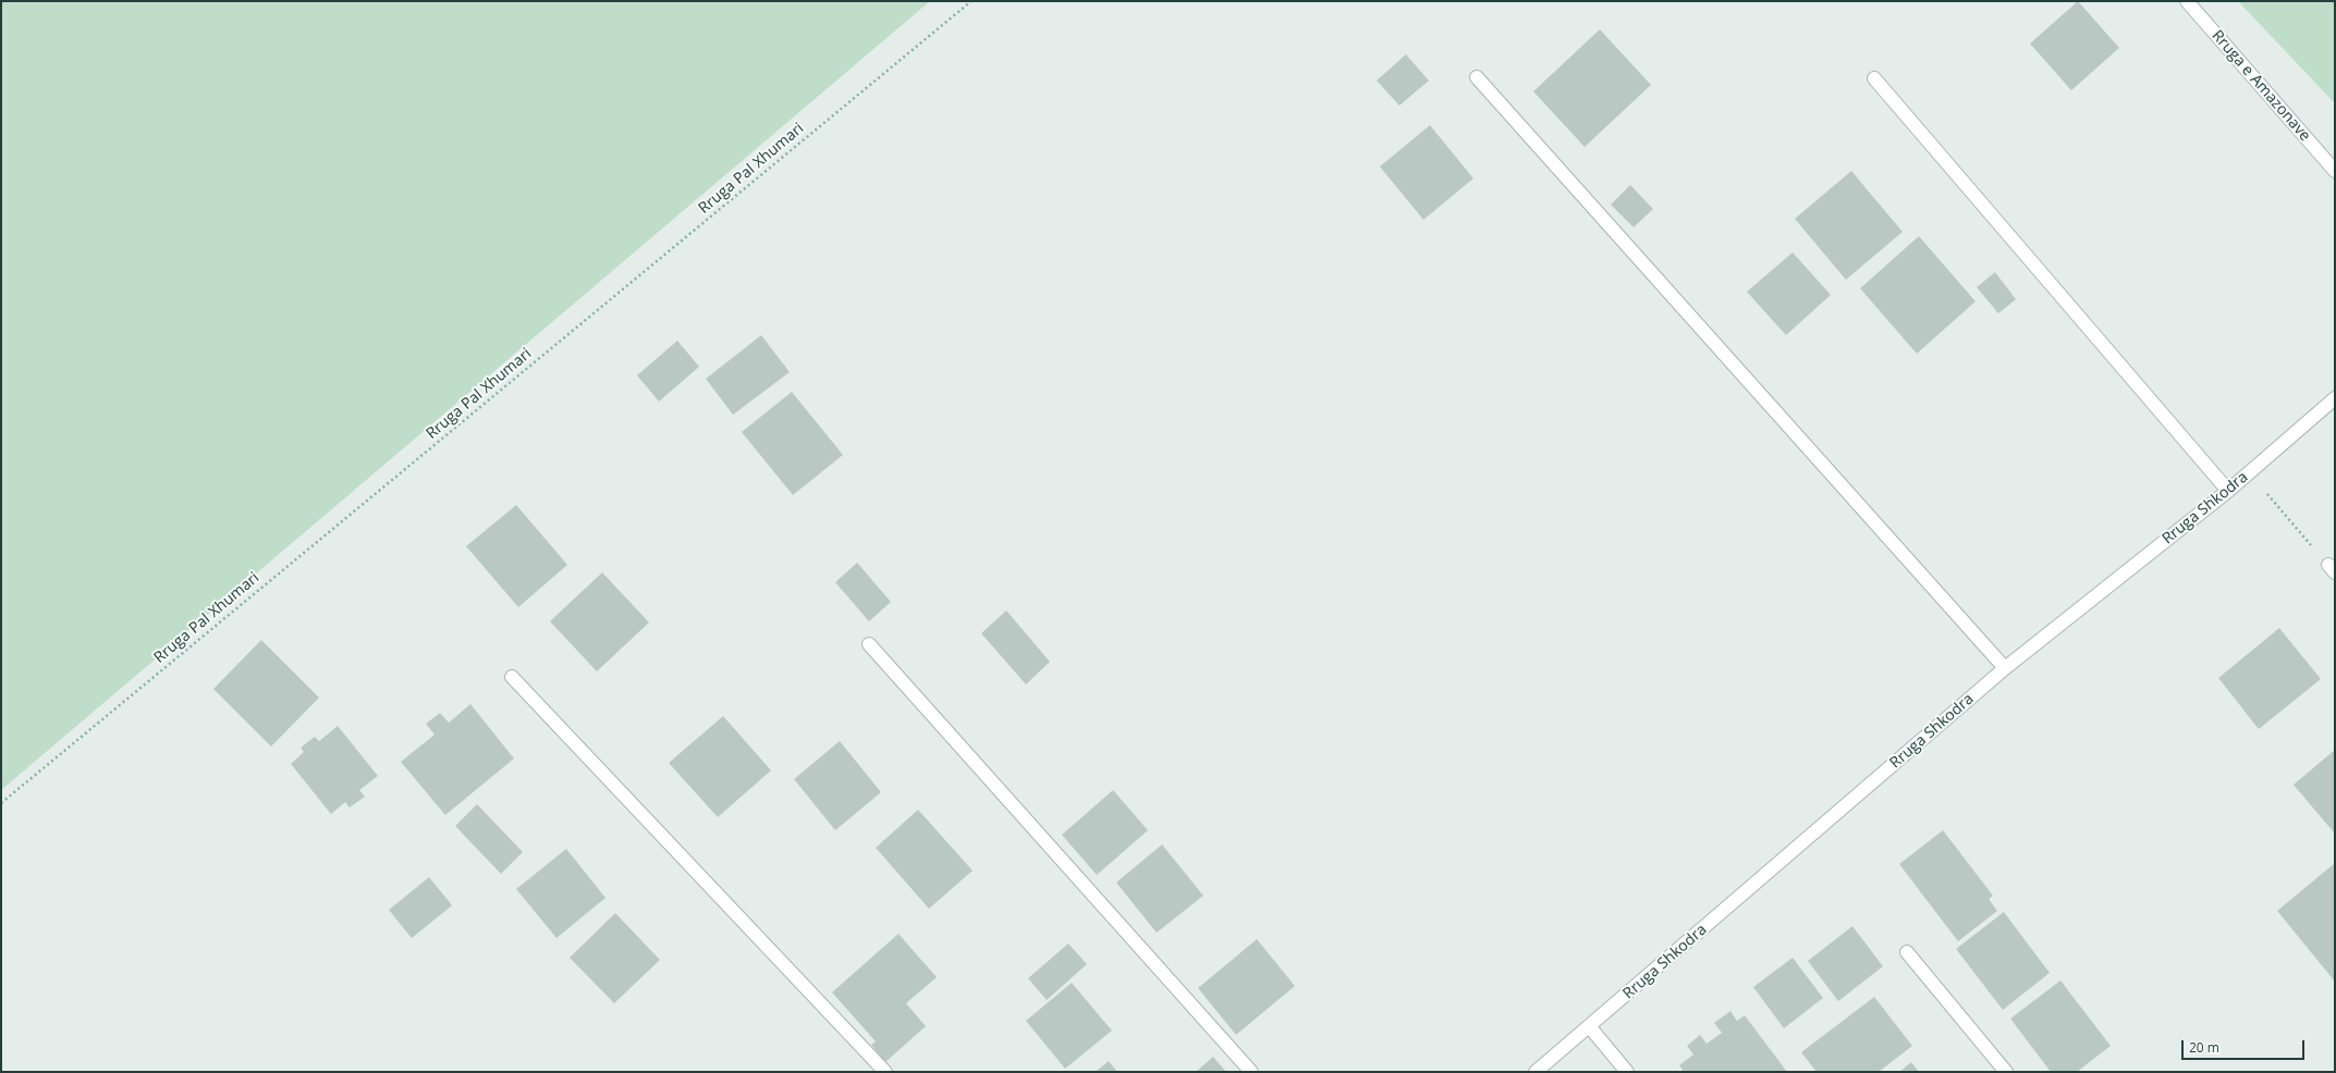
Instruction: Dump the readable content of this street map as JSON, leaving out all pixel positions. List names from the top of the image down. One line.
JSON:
{"streets":{"street":["Rruga e Amazonave","Rruga Shkodra"],"path":["Rruga Pal Xhumari"]},"scale_bar":"20 m"}
